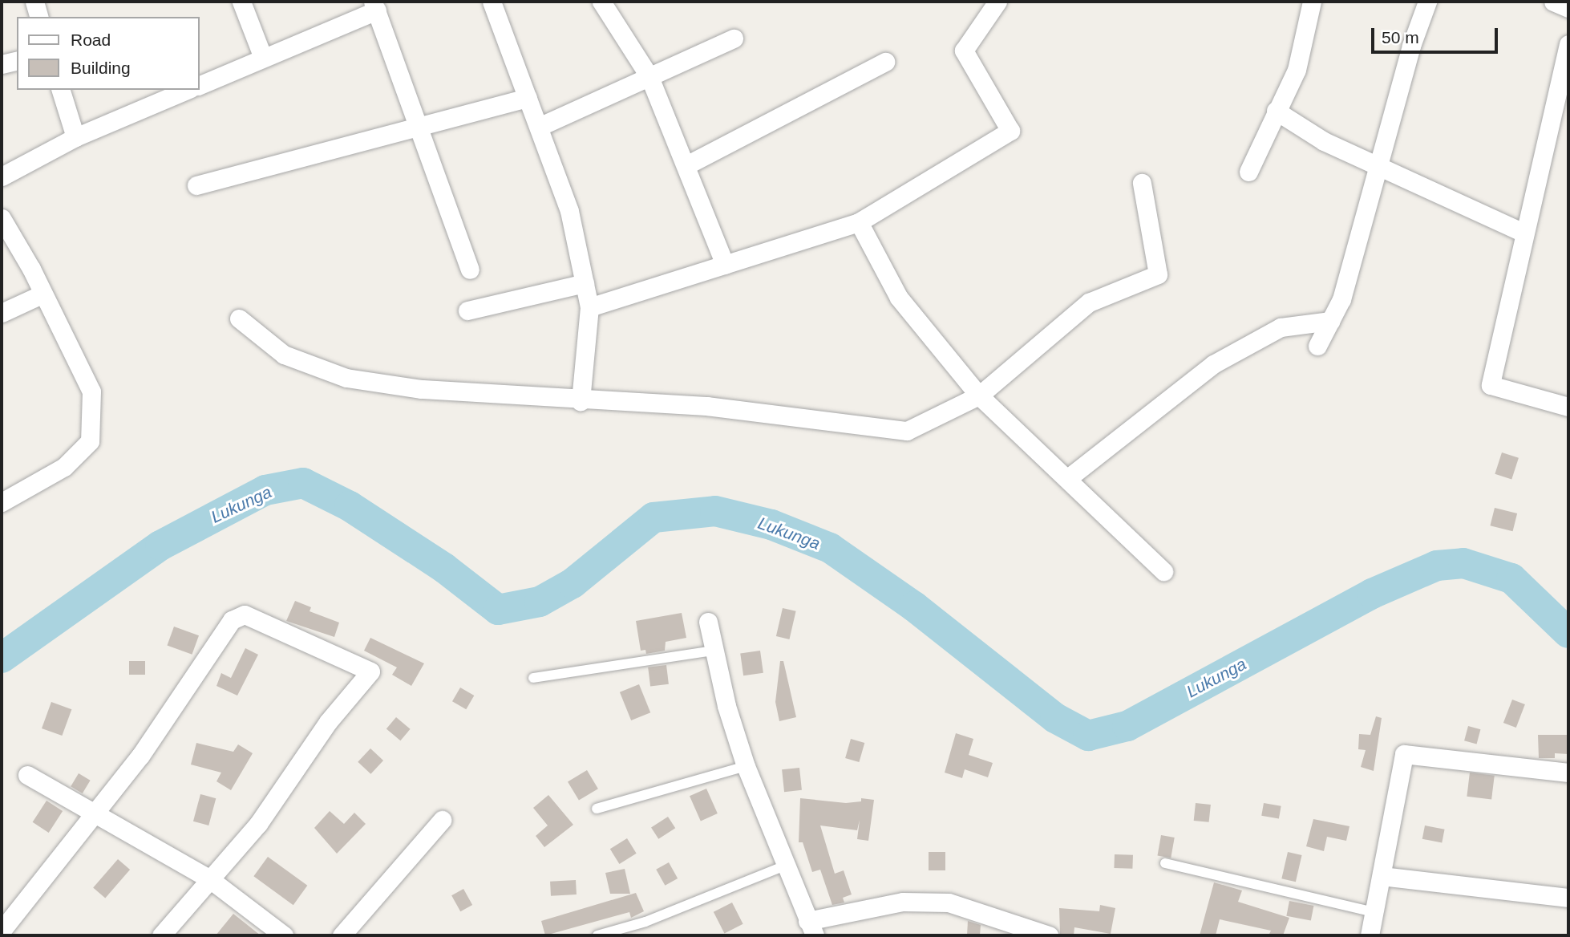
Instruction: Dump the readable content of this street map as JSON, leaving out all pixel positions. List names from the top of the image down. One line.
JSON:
{"water":["Lukunga"],"legend":["Road","Building"],"scale_bar":"50 m"}
